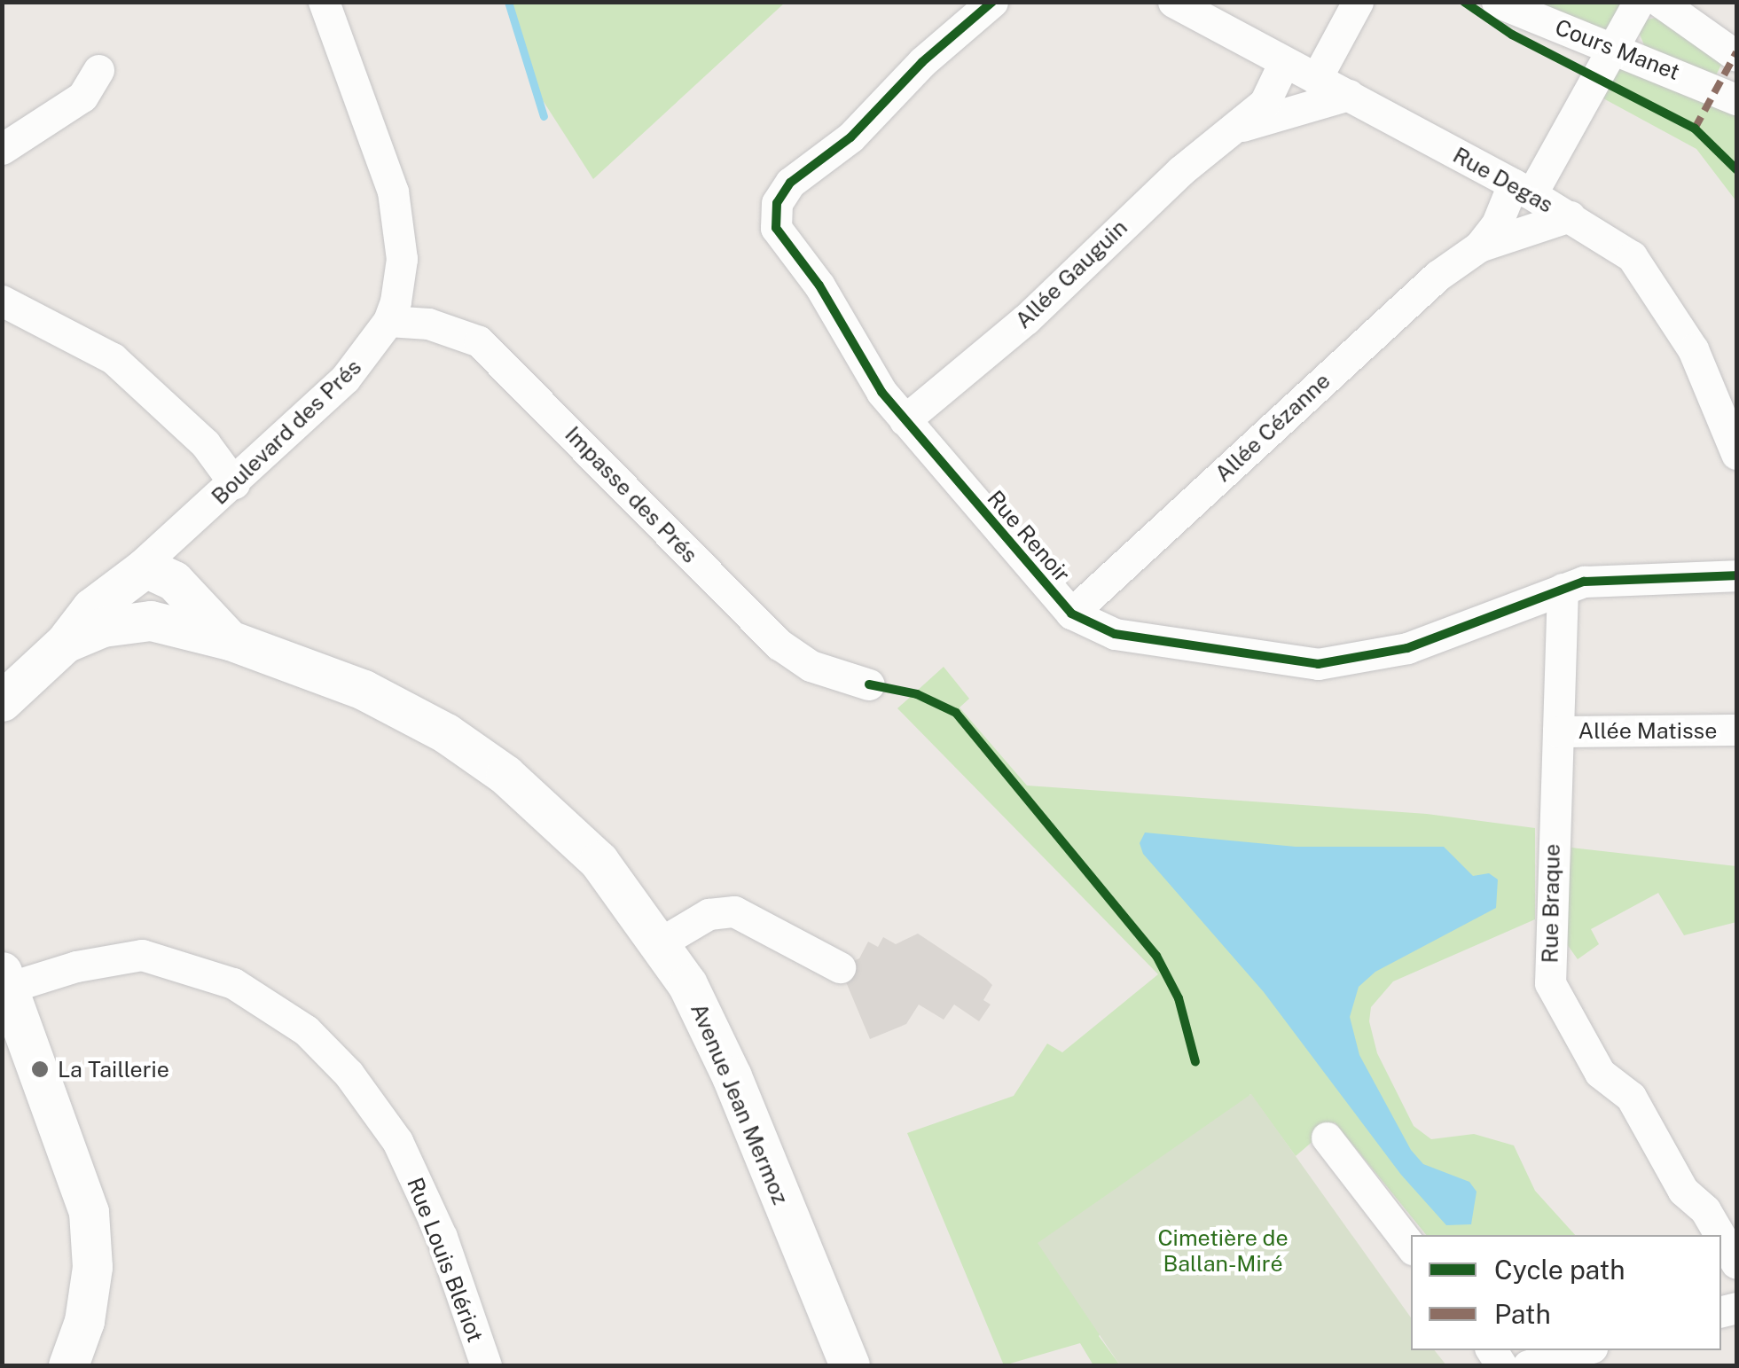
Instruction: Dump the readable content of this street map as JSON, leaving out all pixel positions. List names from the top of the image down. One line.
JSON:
{"streets":{"street":["Cours Manet","Rue Degas","Allée Gauguin","Allée Cézanne","Boulevard des Prés","Impasse des Prés","Rue Renoir","Allée Matisse","Rue Braque","Avenue Jean Mermoz","Rue Louis Blériot"]},"crossings":[["Cours Manet","Allée Cézanne"],["Rue Degas","Allée Gauguin"],["Rue Degas","Allée Cézanne"],["Allée Gauguin","Rue Renoir"],["Allée Cézanne","Rue Renoir"],["Boulevard des Prés","Impasse des Prés"],["Boulevard des Prés","Avenue Jean Mermoz"],["Rue Renoir","Rue Braque"],["Allée Matisse","Rue Braque"]],"parks":["Cimetière de Ballan-Miré"],"places":["La Taillerie"],"legend":["Cycle path","Path"]}
